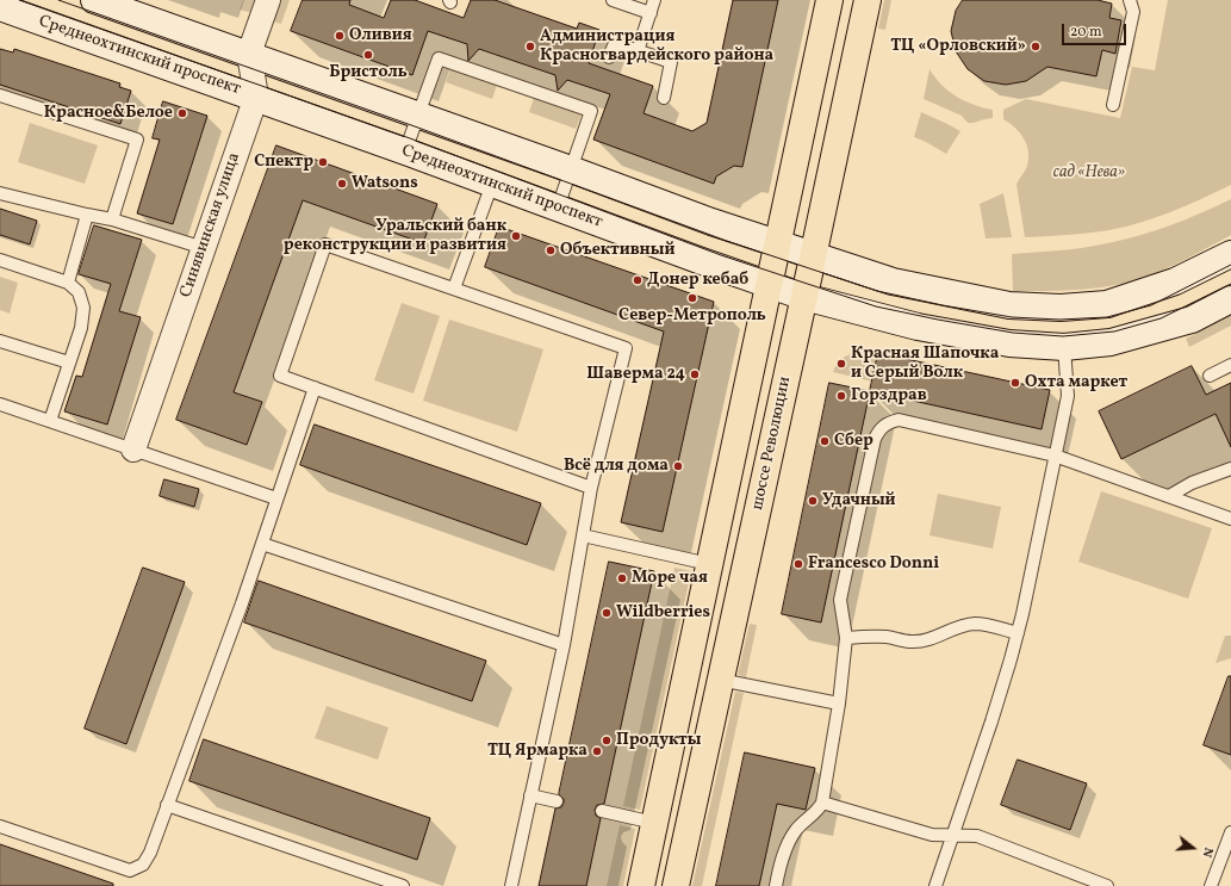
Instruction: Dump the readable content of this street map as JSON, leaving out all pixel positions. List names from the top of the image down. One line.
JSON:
{"streets":{"main road":["Среднеохтинский проспект","шоссе Революции"],"street":["Синявинская улица"]},"crossings":[["Среднеохтинский проспект","Синявинская улица"],["Среднеохтинский проспект","шоссе Революции"]],"parks":["сад «Нева»"],"places":["Оливия","Администрация Красногвардейского района","ТЦ «Орловский»","Бристоль","Красное&Белое","Спектр","Watsons","Уральский банк реконструкции и развития","Объективный","Донер кебаб","Север-Метрополь","Красная Шапочка и Серый Волк","Шаверма 24","Охта маркет","Горздрав","Сбер","Всё для дома","Удачный","Francesco Donni","Море чая","Wildberries","Продукты","ТЦ Ярмарка"],"scale_bar":"20 m","north":"right"}
